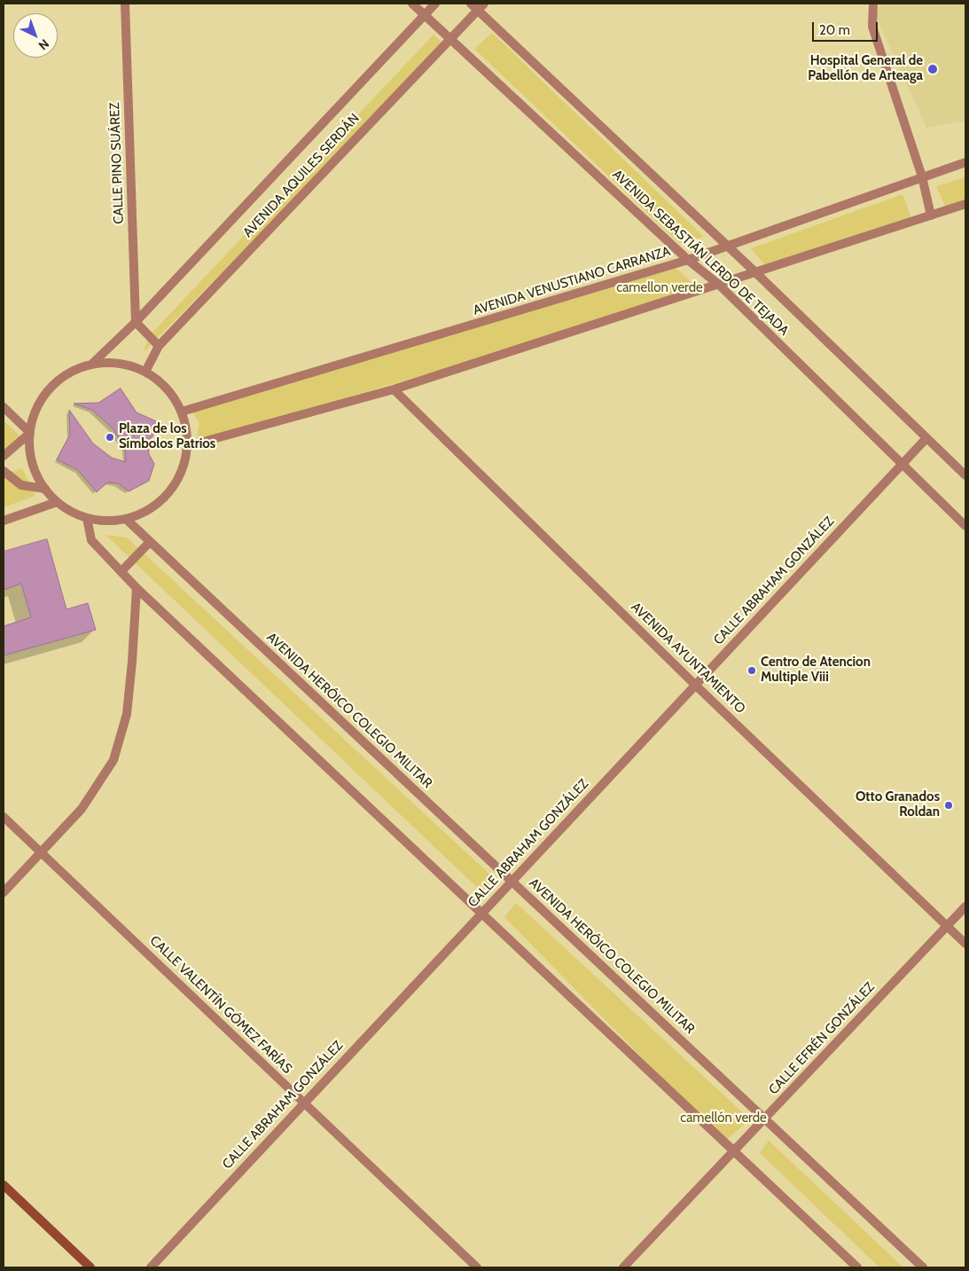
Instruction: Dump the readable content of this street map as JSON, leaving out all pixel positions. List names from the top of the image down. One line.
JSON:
{"streets":{"street":["CALLE PINO SUÁREZ","AVENIDA AQUILES SERDÁN","AVENIDA SEBASTIÁN LERDO DE TEJADA","AVENIDA VENUSTIANO CARRANZA","CALLE ABRAHAM GONZÁLEZ","AVENIDA AYUNTAMIENTO","AVENIDA HERÓICO COLEGIO MILITAR","CALLE VALENTÍN GÓMEZ FARÍAS","CALLE EFRÉN GONZÁLEZ"]},"crossings":[["CALLE PINO SUÁREZ","AVENIDA AQUILES SERDÁN"],["AVENIDA AQUILES SERDÁN","AVENIDA SEBASTIÁN LERDO DE TEJADA"],["AVENIDA AQUILES SERDÁN","AVENIDA VENUSTIANO CARRANZA"],["AVENIDA AQUILES SERDÁN","AVENIDA HERÓICO COLEGIO MILITAR"],["AVENIDA SEBASTIÁN LERDO DE TEJADA","AVENIDA VENUSTIANO CARRANZA"],["AVENIDA SEBASTIÁN LERDO DE TEJADA","CALLE ABRAHAM GONZÁLEZ"],["AVENIDA VENUSTIANO CARRANZA","AVENIDA HERÓICO COLEGIO MILITAR"],["CALLE ABRAHAM GONZÁLEZ","AVENIDA AYUNTAMIENTO"],["CALLE ABRAHAM GONZÁLEZ","AVENIDA HERÓICO COLEGIO MILITAR"],["CALLE ABRAHAM GONZÁLEZ","CALLE VALENTÍN GÓMEZ FARÍAS"],["AVENIDA AYUNTAMIENTO","CALLE EFRÉN GONZÁLEZ"],["AVENIDA HERÓICO COLEGIO MILITAR","CALLE EFRÉN GONZÁLEZ"]],"parks":["camellon verde","camellón verde"],"places":["Hospital General de Pabellón de Arteaga","Plaza de los Símbolos Patrios","Centro de Atencion Multiple Viii","Otto Granados Roldan"],"scale_bar":"20 m","north":"bottom right"}
